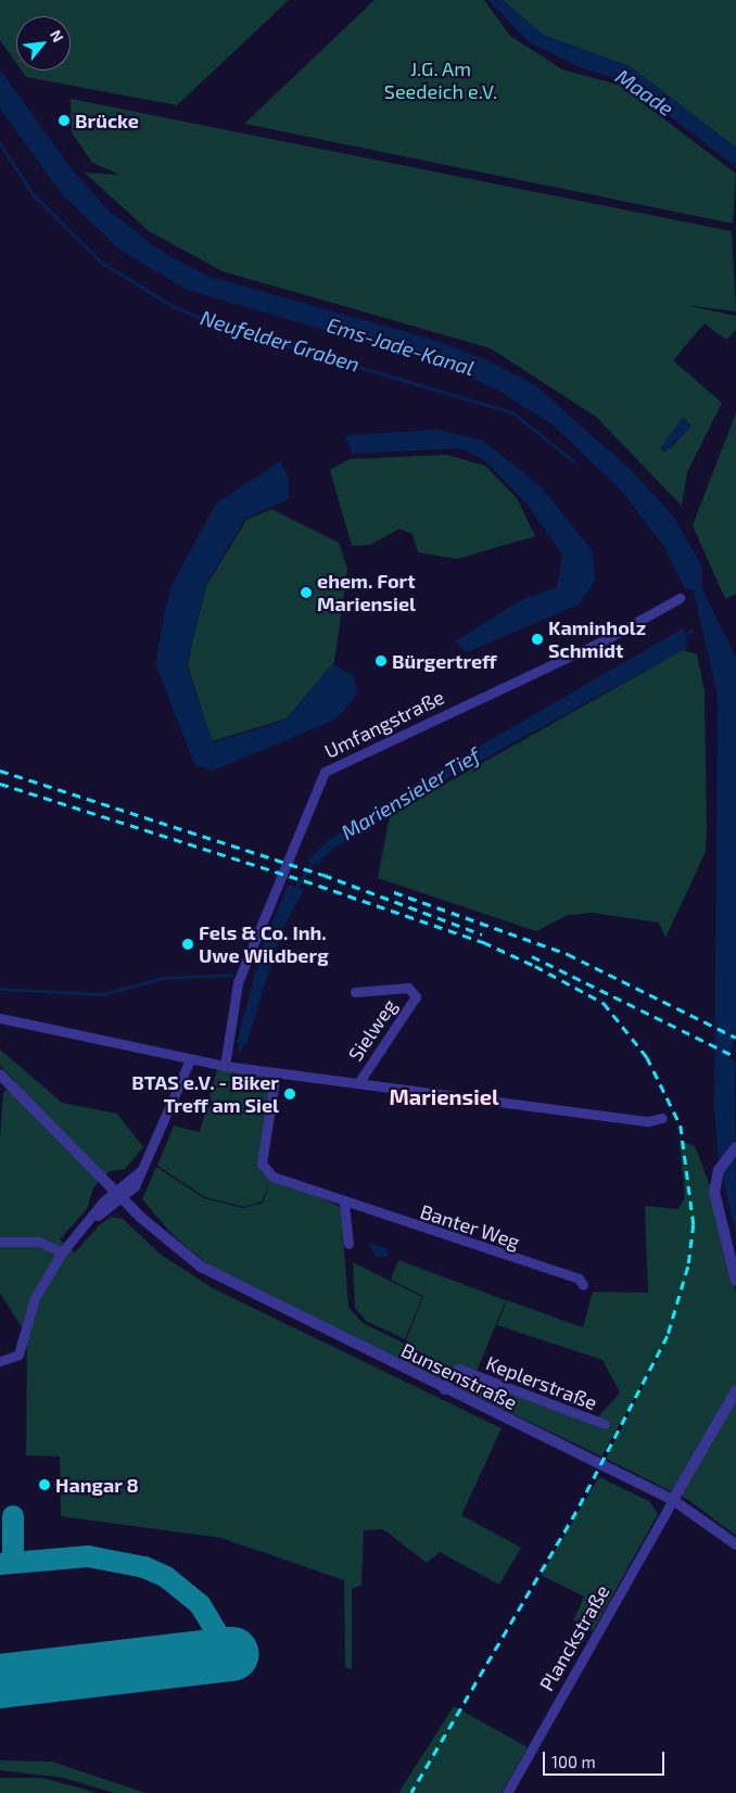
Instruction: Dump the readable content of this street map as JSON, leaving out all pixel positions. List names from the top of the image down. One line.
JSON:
{"streets":{"street":["Umfangstraße","Sielweg","Banter Weg","Bunsenstraße","Keplerstraße","Planckstraße"]},"crossings":[["Bunsenstraße","Keplerstraße"],["Bunsenstraße","Planckstraße"]],"districts":["Mariensiel"],"water":["Maade","Neufelder Graben","Ems-Jade-Kanal","Mariensieler Tief"],"parks":["J.G. Am Seedeich e.V."],"places":["Brücke","ehem. Fort Mariensiel","Kaminholz Schmidt","Bürgertreff","Fels & Co. Inh. Uwe Wildberg","BTAS e.V. - Biker Treff am Siel","Hangar 8"],"scale_bar":"100 m","north":"top right"}
